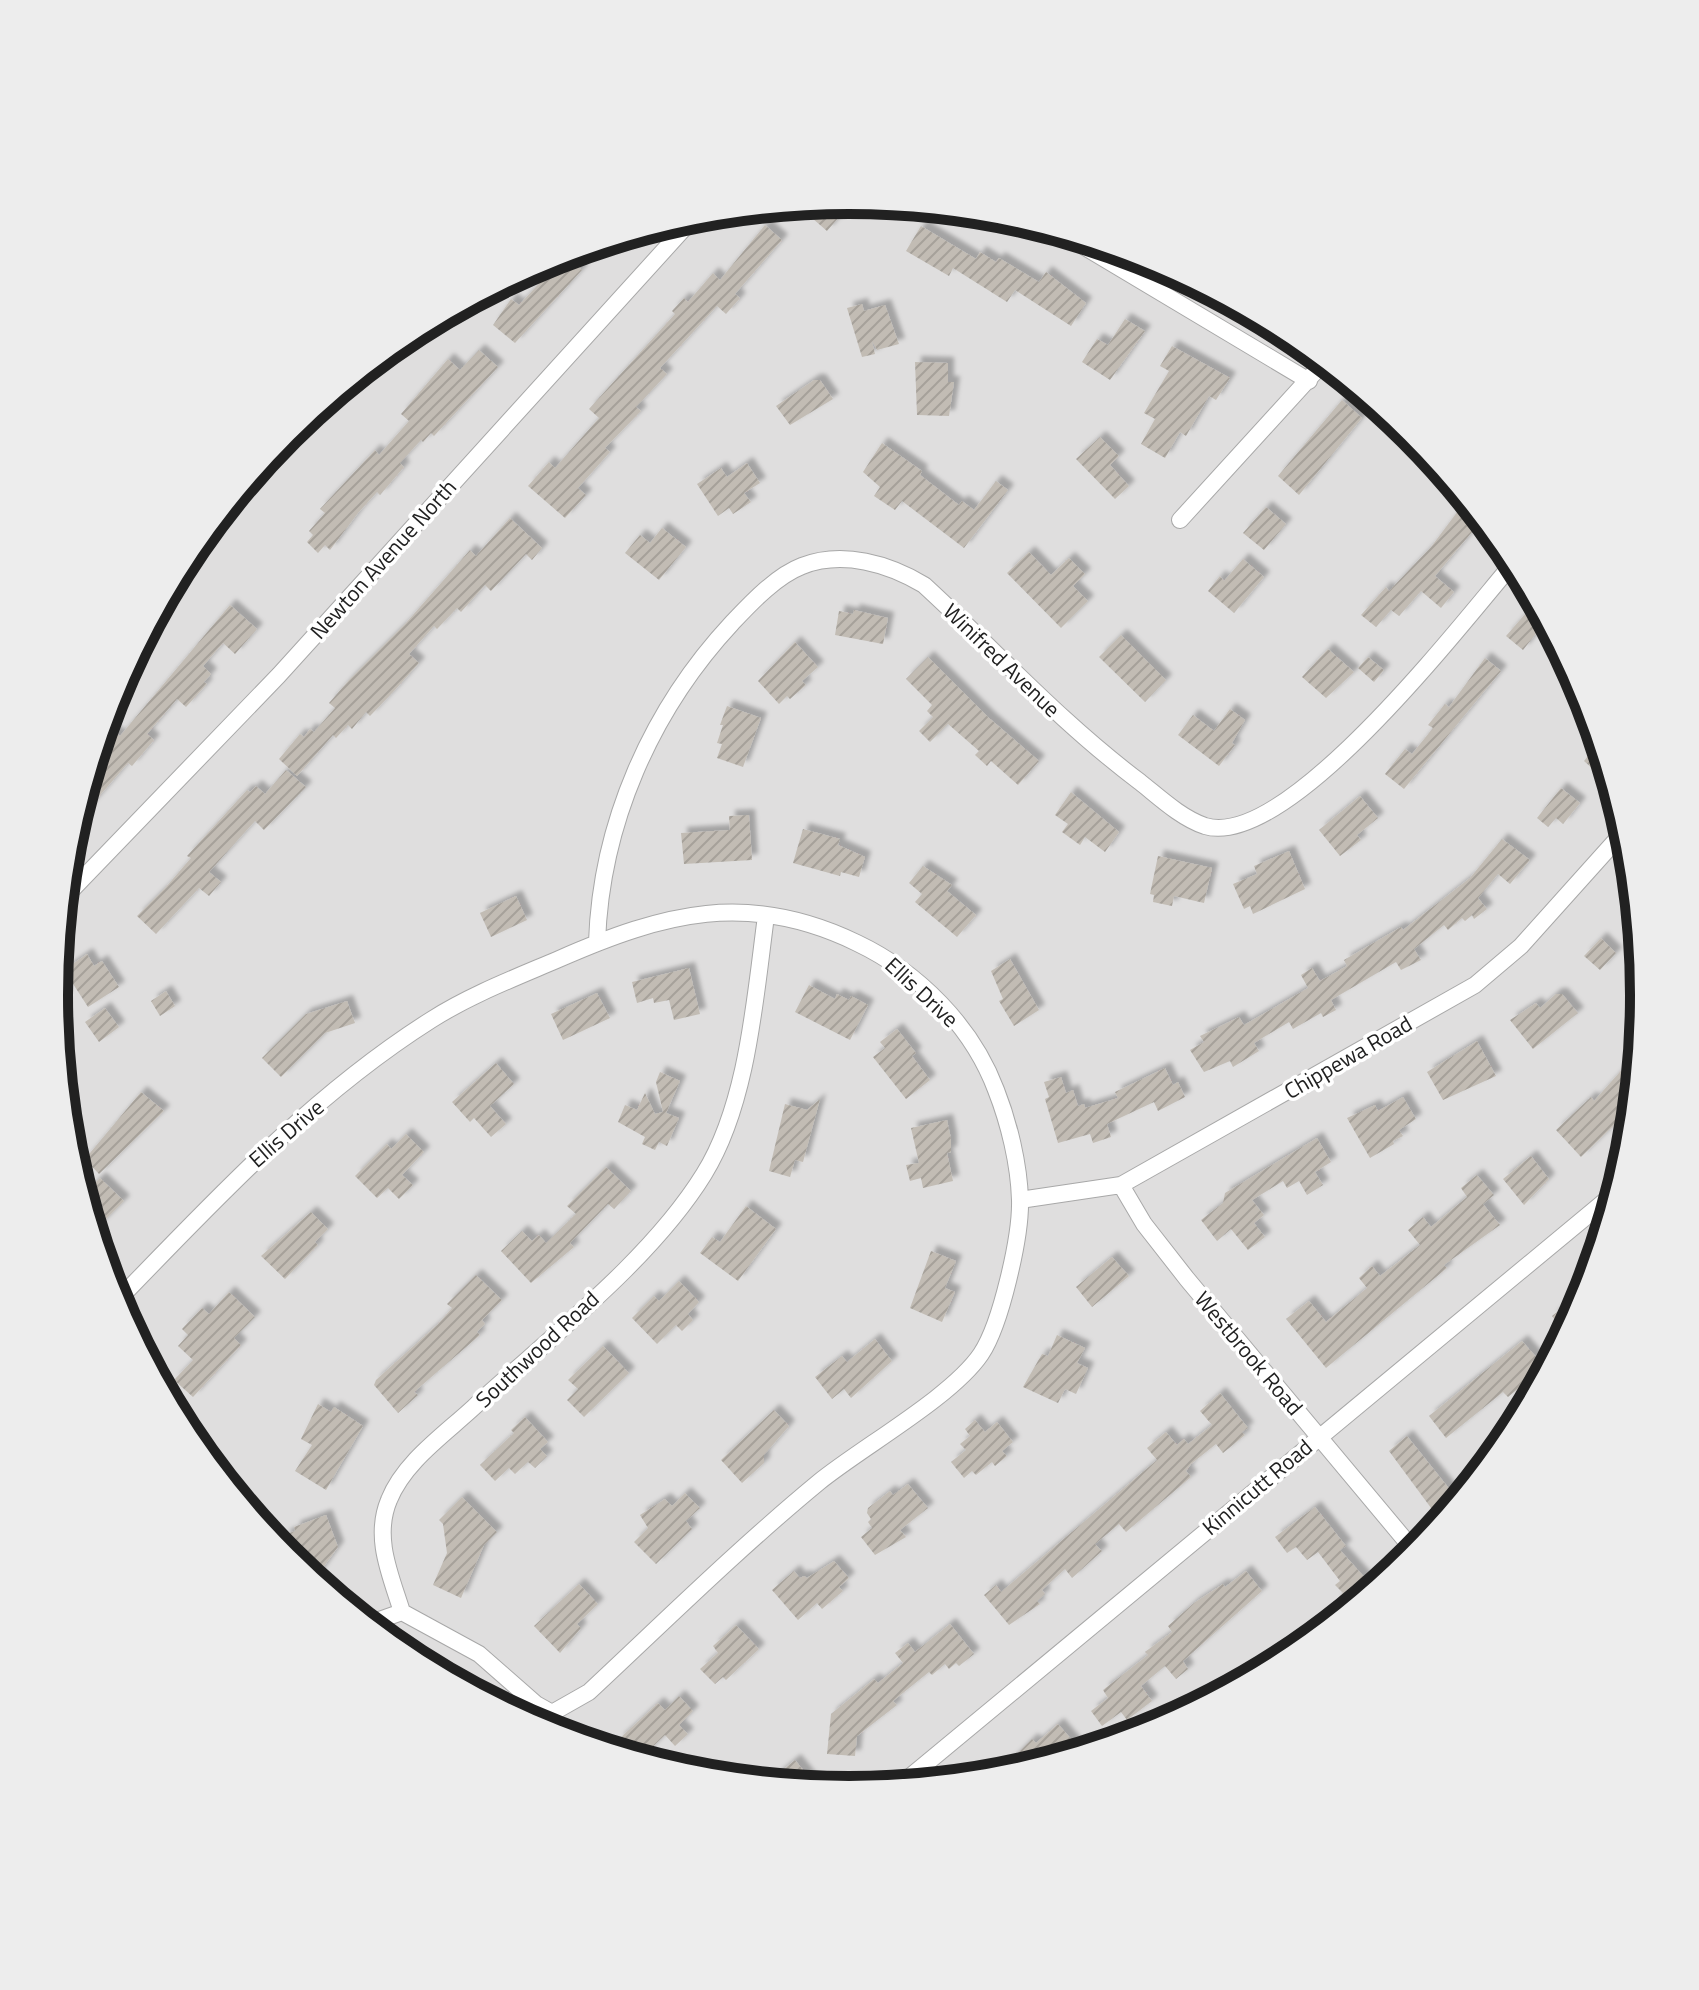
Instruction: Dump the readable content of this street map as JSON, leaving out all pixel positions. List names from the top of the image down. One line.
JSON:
{"streets":{"street":["Newton Avenue North","Winifred Avenue","Ellis Drive","Chippewa Road","Southwood Road","Westbrook Road","Kinnicutt Road"]},"crossings":[["Winifred Avenue","Ellis Drive"],["Ellis Drive","Chippewa Road"],["Ellis Drive","Southwood Road"],["Chippewa Road","Westbrook Road"],["Westbrook Road","Kinnicutt Road"]]}
